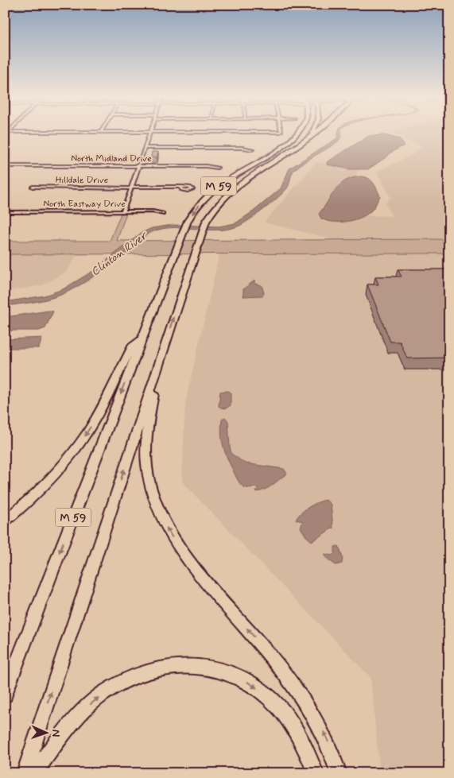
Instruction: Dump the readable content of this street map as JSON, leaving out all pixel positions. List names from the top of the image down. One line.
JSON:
{"streets":{"highway":["M 59"],"street":["North Midland Drive","Hilldale Drive","North Eastway Drive"]},"water":["Clinton River"],"north":"right"}
